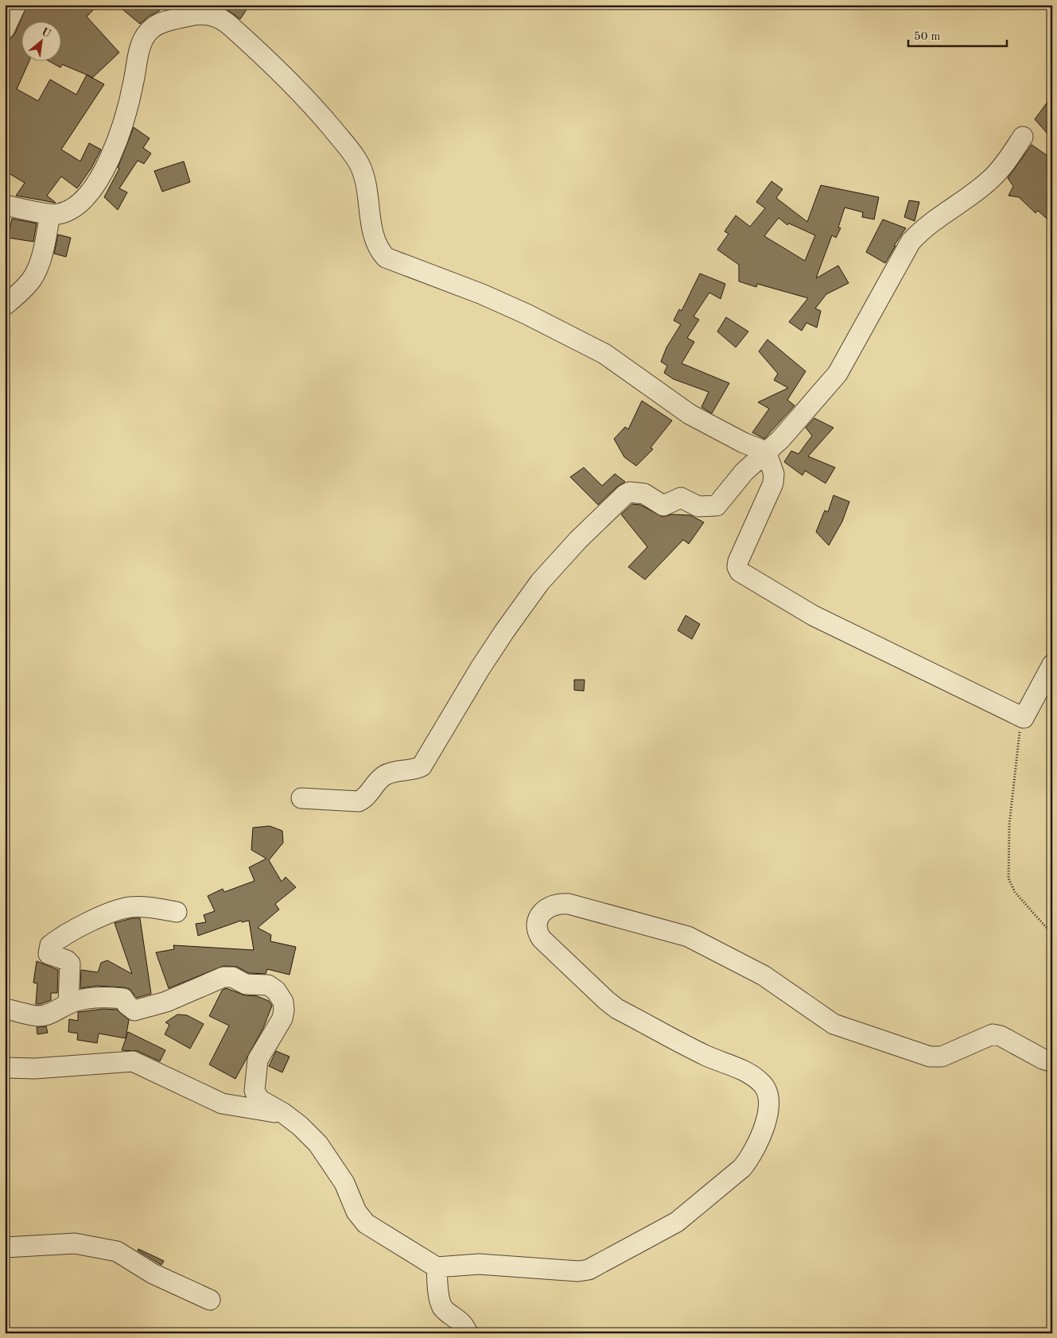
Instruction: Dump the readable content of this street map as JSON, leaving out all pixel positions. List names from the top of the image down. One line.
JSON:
{"scale_bar":"50 m","north":"top right"}
